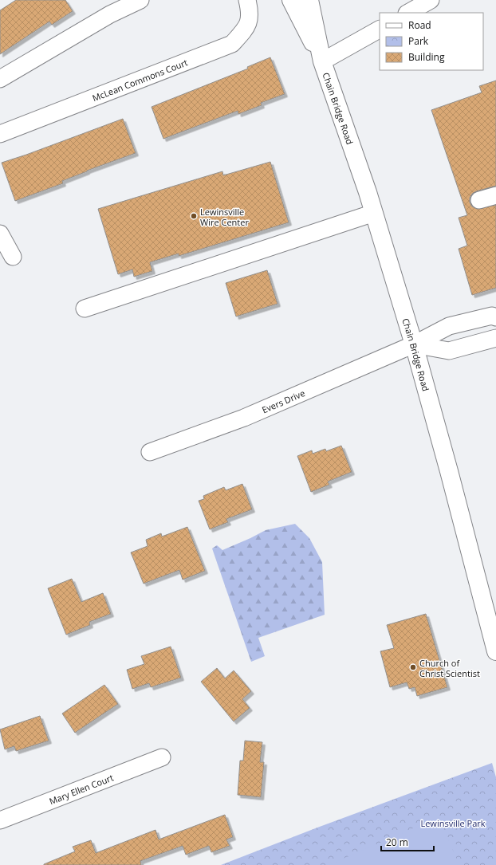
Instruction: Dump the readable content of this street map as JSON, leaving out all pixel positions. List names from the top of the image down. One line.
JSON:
{"streets":{"main road":["Chain Bridge Road"],"street":["McLean Commons Court","Evers Drive","Mary Ellen Court"]},"crossings":[["Chain Bridge Road","Evers Drive"]],"parks":["Lewinsville Park"],"places":["Lewinsville Wire Center","Church of Christ Scientist"],"legend":["Road","Park","Building"],"scale_bar":"20 m"}
